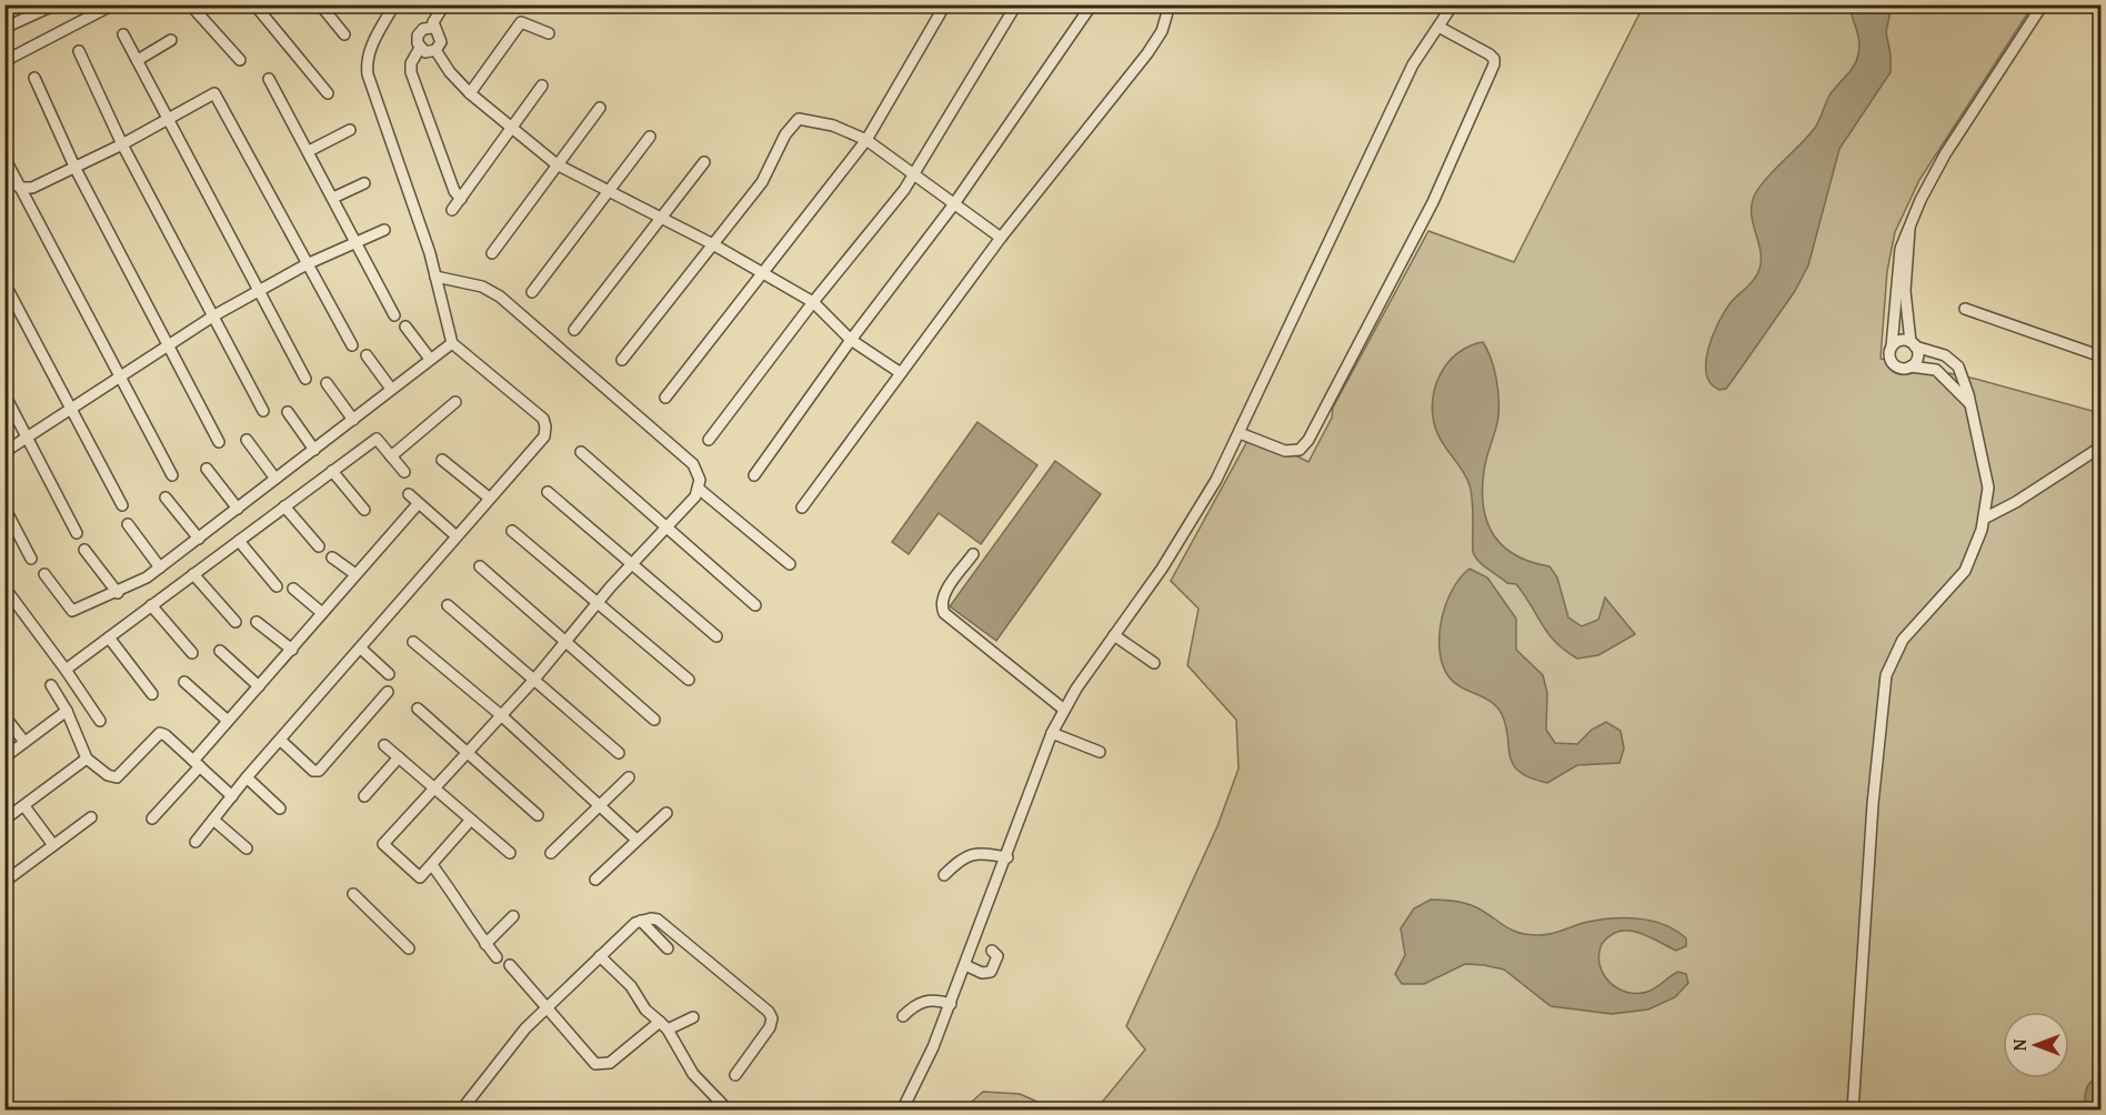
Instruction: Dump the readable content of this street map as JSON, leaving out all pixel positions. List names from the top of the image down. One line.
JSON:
{"north":"left"}
